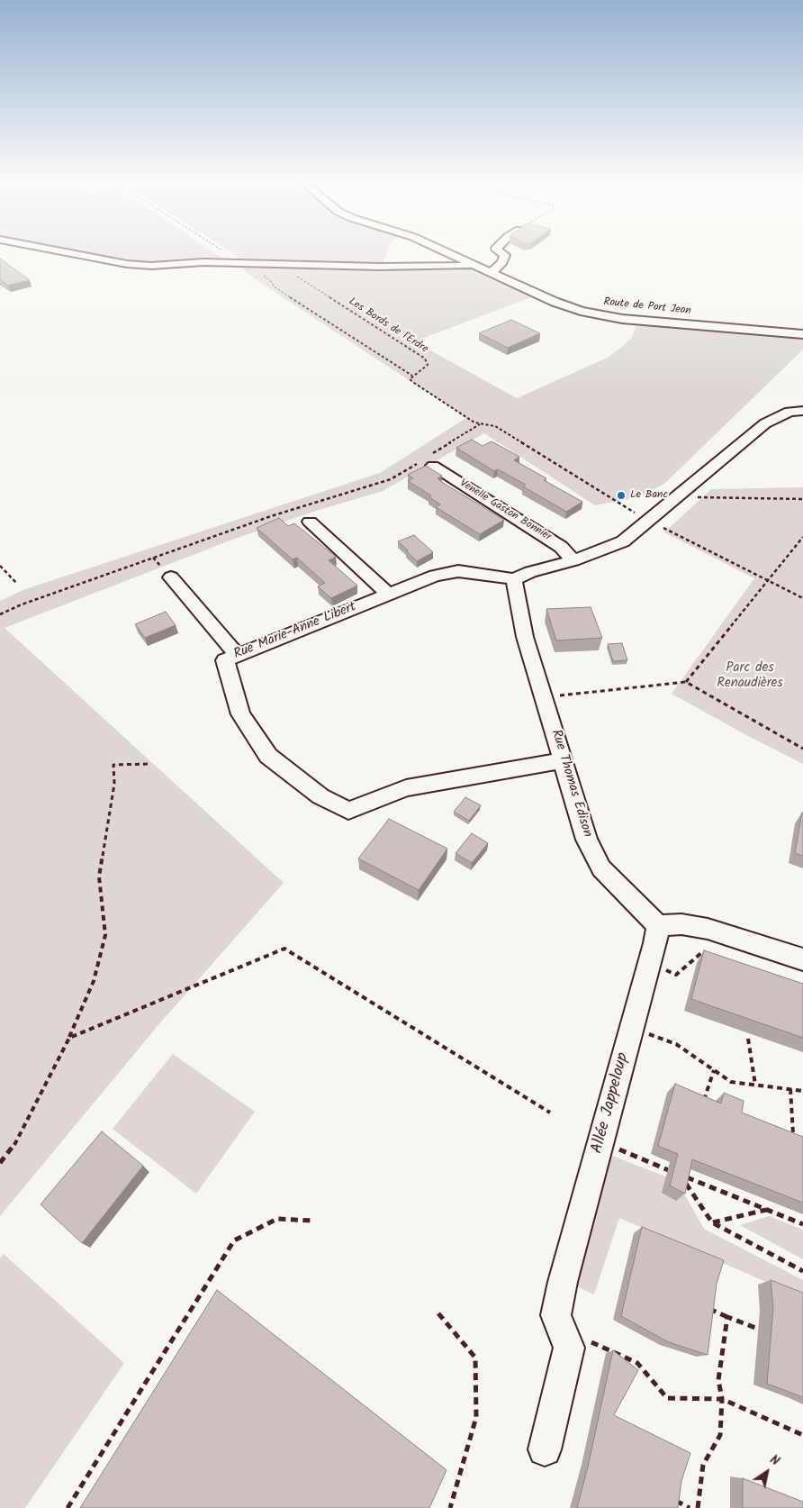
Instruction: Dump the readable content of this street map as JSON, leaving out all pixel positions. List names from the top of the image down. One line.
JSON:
{"streets":{"street":["Route de Port Jean","Venelle Gaston Bonnier","Rue Marie-Anne Libert","Rue Thomas Edison","Allée Jappeloup"],"path":["Les Bords de l'Erdre"]},"crossings":[["Rue Marie-Anne Libert","Rue Thomas Edison"],["Rue Thomas Edison","Allée Jappeloup"]],"parks":["Parc des Renaudières"],"places":["Le Banc"],"north":"top right"}
